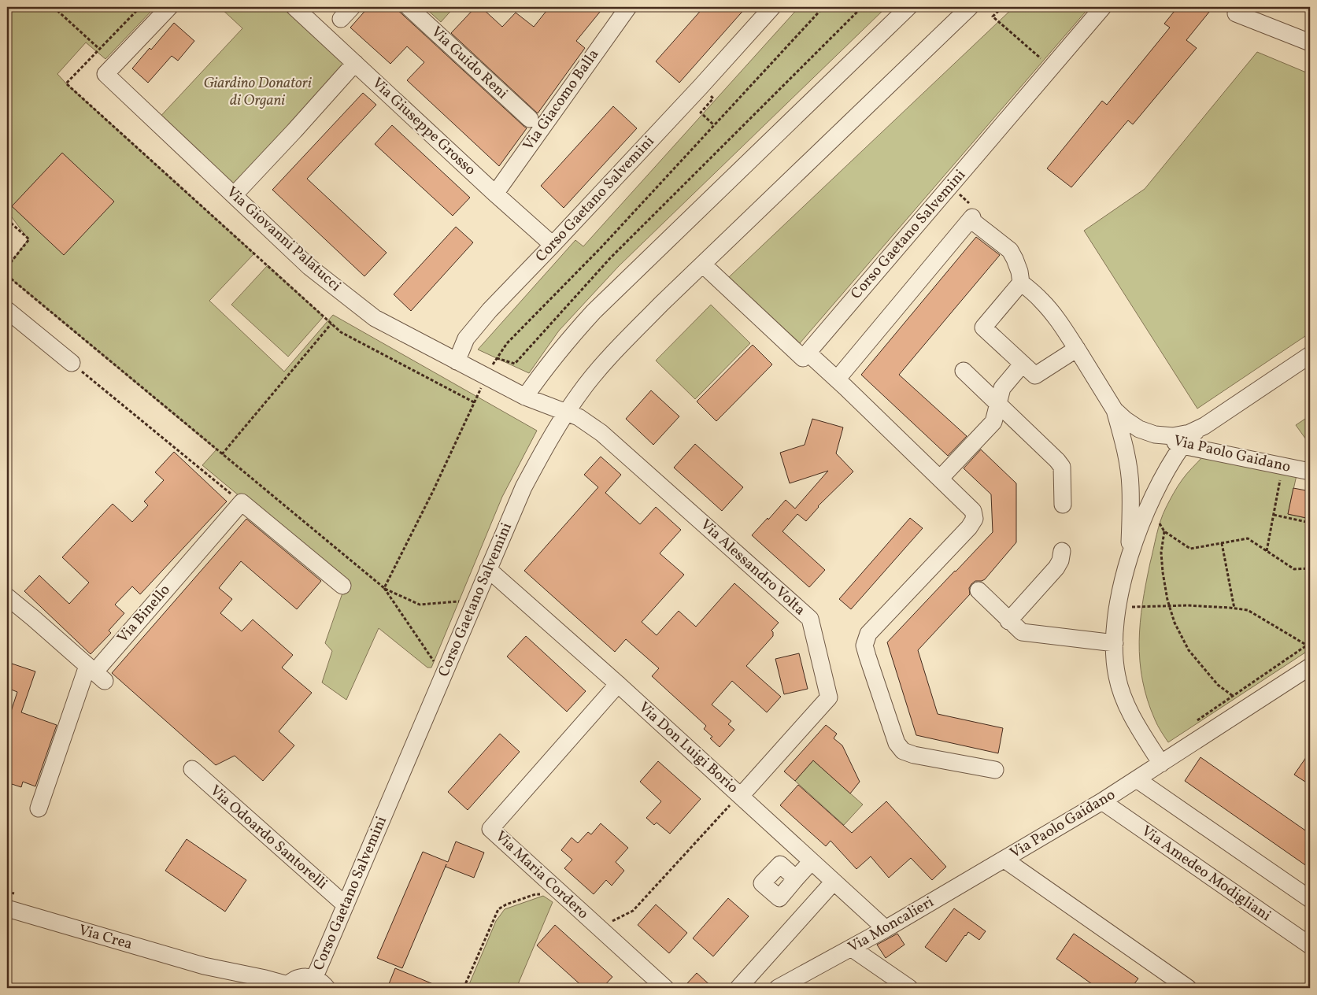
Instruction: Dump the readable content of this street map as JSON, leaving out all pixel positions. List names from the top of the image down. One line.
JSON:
{"streets":{"street":["Via Guido Reni","Via Giacomo Balla","Via Giuseppe Grosso","Corso Gaetano Salvemini","Via Giovanni Palatucci","Via Paolo Gaidano","Via Alessandro Volta","Via Binello","Via Don Luigi Borio","Via Odoardo Santorelli","Via Amedeo Modigliani","Via Maria Cordero","Via Moncalieri","Via Crea"]},"crossings":[["Via Giacomo Balla","Via Giuseppe Grosso"],["Via Giuseppe Grosso","Corso Gaetano Salvemini"],["Corso Gaetano Salvemini","Via Giovanni Palatucci"],["Corso Gaetano Salvemini","Via Alessandro Volta"],["Corso Gaetano Salvemini","Via Don Luigi Borio"],["Corso Gaetano Salvemini","Via Odoardo Santorelli"],["Via Giovanni Palatucci","Via Alessandro Volta"],["Via Paolo Gaidano","Via Amedeo Modigliani"],["Via Paolo Gaidano","Via Moncalieri"],["Via Alessandro Volta","Via Don Luigi Borio"],["Via Don Luigi Borio","Via Maria Cordero"],["Via Don Luigi Borio","Via Moncalieri"]],"parks":["Giardino Donatori di Organi"]}
